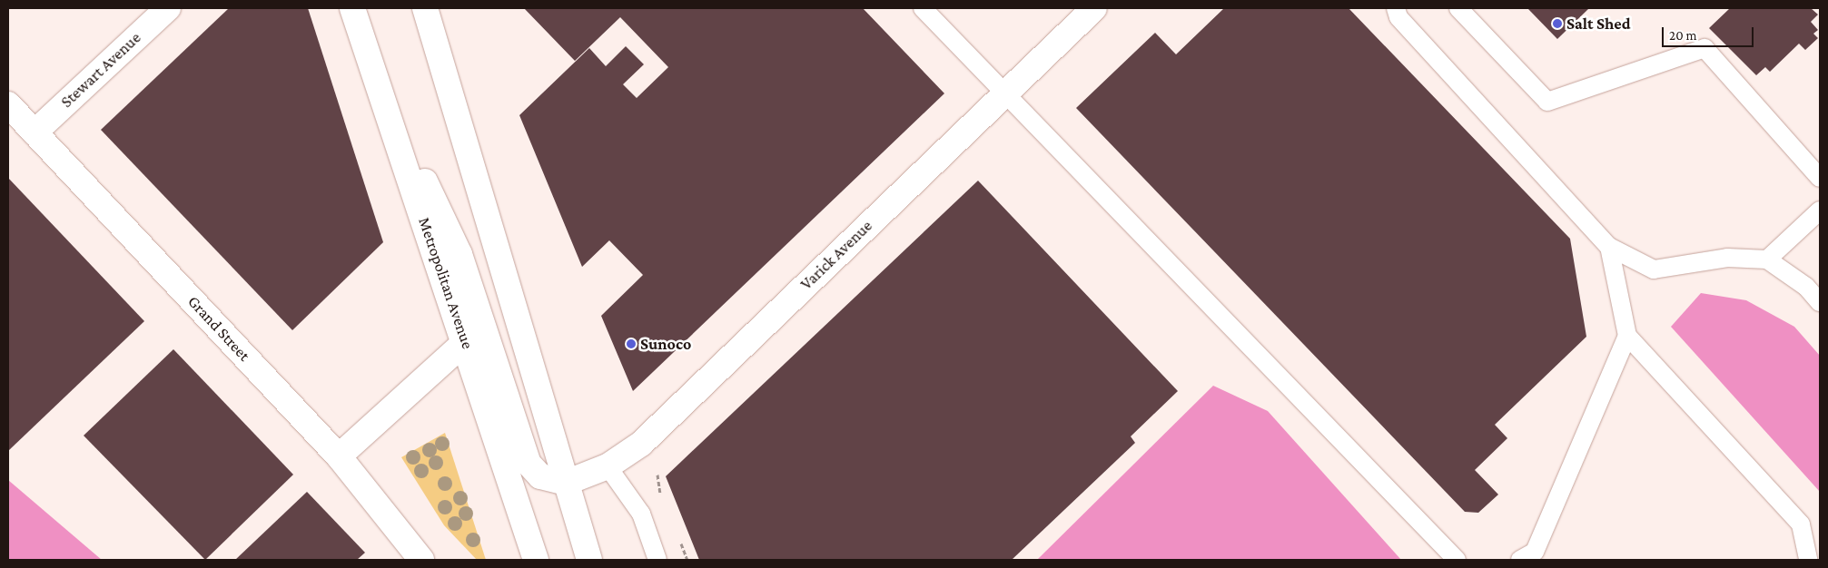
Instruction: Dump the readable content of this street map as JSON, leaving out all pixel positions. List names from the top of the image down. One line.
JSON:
{"streets":{"main road":["Stewart Avenue","Varick Avenue","Metropolitan Avenue","Grand Street"]},"crossings":[["Stewart Avenue","Grand Street"]],"places":["Salt Shed","Sunoco"],"scale_bar":"20 m"}
